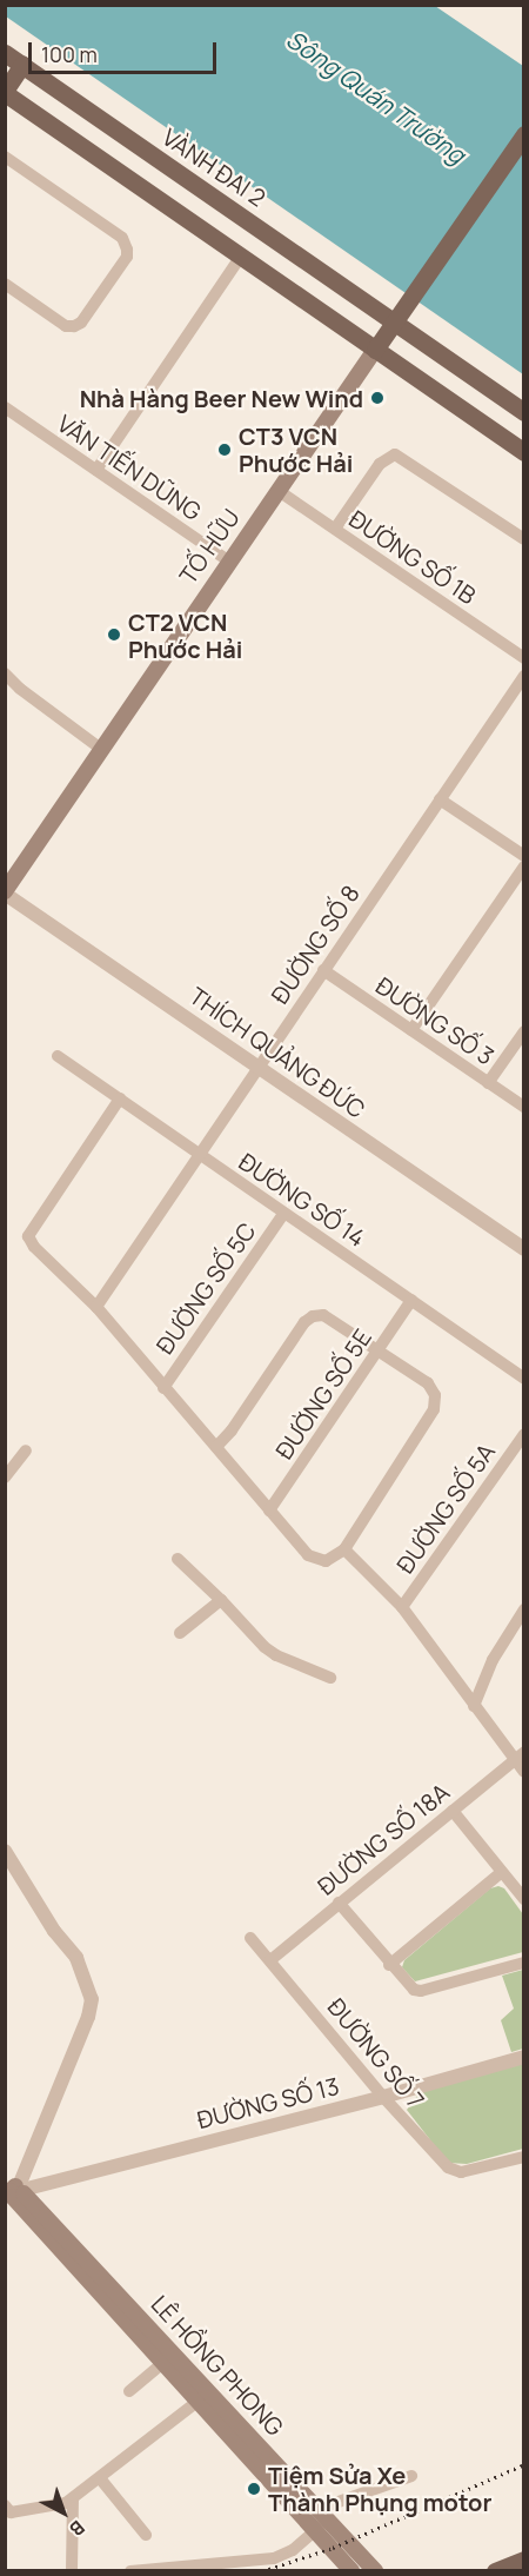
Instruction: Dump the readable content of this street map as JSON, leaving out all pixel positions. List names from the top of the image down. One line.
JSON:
{"streets":{"main road":["VÀNH ĐAI 2","TỐ HỮU","LÊ HỒNG PHONG"],"street":["VĂN TIẾN DŨNG","ĐƯỜNG SỐ 1B","ĐƯỜNG SỐ 8","ĐƯỜNG SỐ 3","THÍCH QUẢNG ĐỨC","ĐƯỜNG SỐ 14","ĐƯỜNG SỐ 5C","ĐƯỜNG SỐ 5E","ĐƯỜNG SỐ 5A","ĐƯỜNG SỐ 18A","ĐƯỜNG SỐ 7","ĐƯỜNG SỐ 13"]},"crossings":[["VÀNH ĐAI 2","TỐ HỮU"],["VĂN TIẾN DŨNG","TỐ HỮU"],["TỐ HỮU","ĐƯỜNG SỐ 1B"],["TỐ HỮU","THÍCH QUẢNG ĐỨC"],["ĐƯỜNG SỐ 8","ĐƯỜNG SỐ 3"],["ĐƯỜNG SỐ 8","THÍCH QUẢNG ĐỨC"],["ĐƯỜNG SỐ 8","ĐƯỜNG SỐ 14"],["ĐƯỜNG SỐ 14","ĐƯỜNG SỐ 5C"],["ĐƯỜNG SỐ 14","ĐƯỜNG SỐ 5E"],["ĐƯỜNG SỐ 18A","ĐƯỜNG SỐ 7"],["ĐƯỜNG SỐ 7","ĐƯỜNG SỐ 13"],["ĐƯỜNG SỐ 13","LÊ HỒNG PHONG"]],"water":["Sông Quán Trường"],"places":["Nhà Hàng Beer New Wind","CT3 VCN Phước Hải","CT2 VCN Phước Hải","Tiệm Sửa Xe Thành Phụng motor"],"scale_bar":"100 m","north":"bottom right"}
